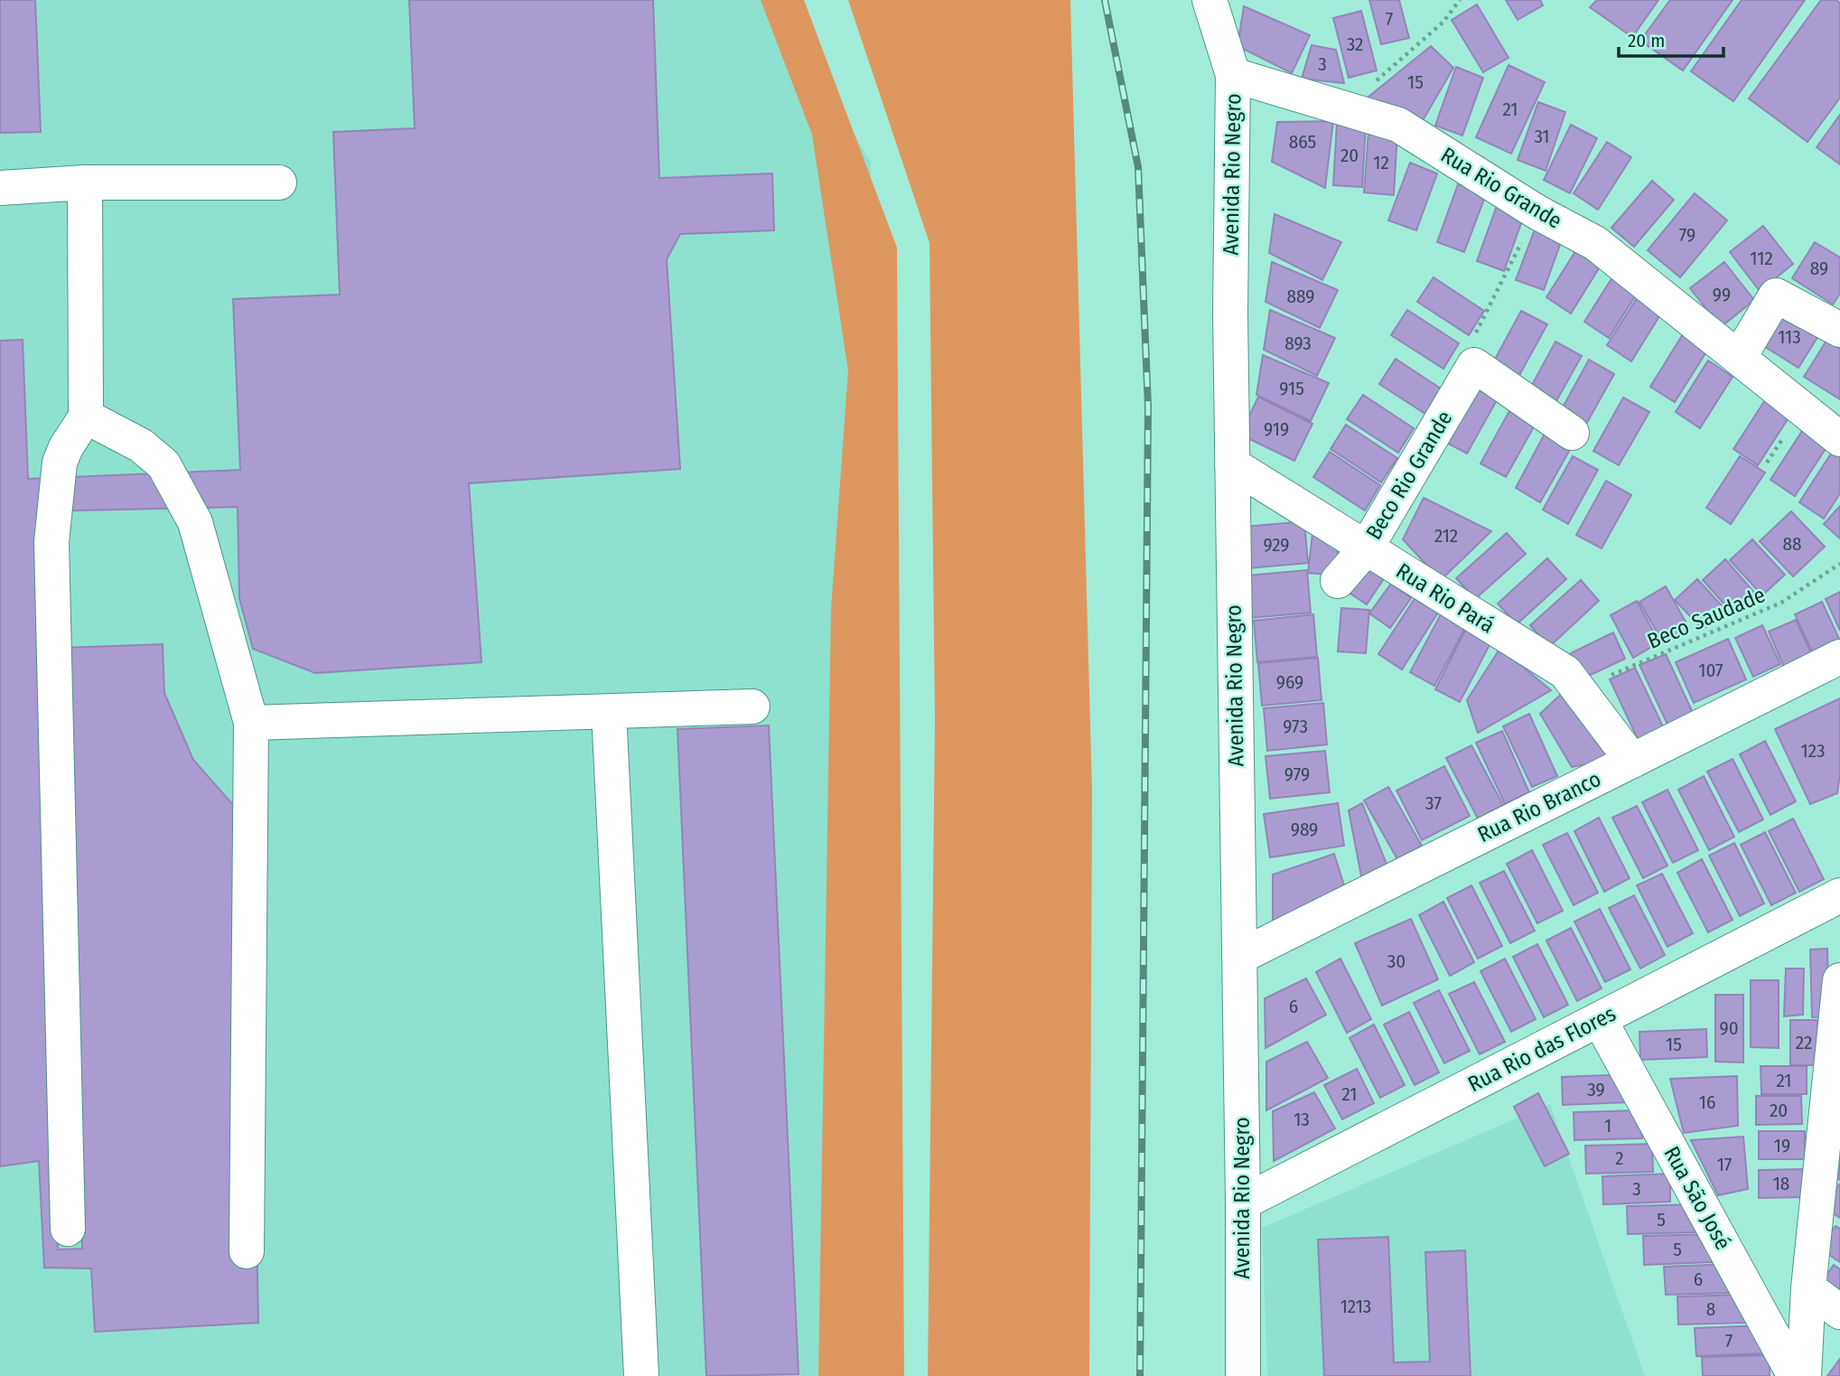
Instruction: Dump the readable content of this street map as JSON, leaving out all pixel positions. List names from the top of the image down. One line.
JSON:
{"streets":{"street":["Avenida Rio Negro","Rua Rio Grande","Beco Rio Grande","Rua Rio Pará","Rua Rio Branco","Rua Rio das Flores","Rua São José"],"path":["Beco Saudade"]},"crossings":[["Avenida Rio Negro","Rua Rio Grande"],["Avenida Rio Negro","Rua Rio Pará"],["Avenida Rio Negro","Rua Rio Branco"],["Avenida Rio Negro","Rua Rio das Flores"],["Beco Rio Grande","Rua Rio Pará"],["Rua Rio Pará","Beco Saudade"],["Rua Rio Pará","Rua Rio Branco"],["Rua Rio das Flores","Rua São José"]],"house_numbers":["7","32","3","15","21","31","865","20","12","79","112","89","99","889","113","893","915","919","212","88","929","107","969","973","123","979","37","989","30","6","90","22","15","21","39","21","16","20","13","1","19","2","17","18","3","5","5","6","1213","8","7"],"scale_bar":"20 m"}
